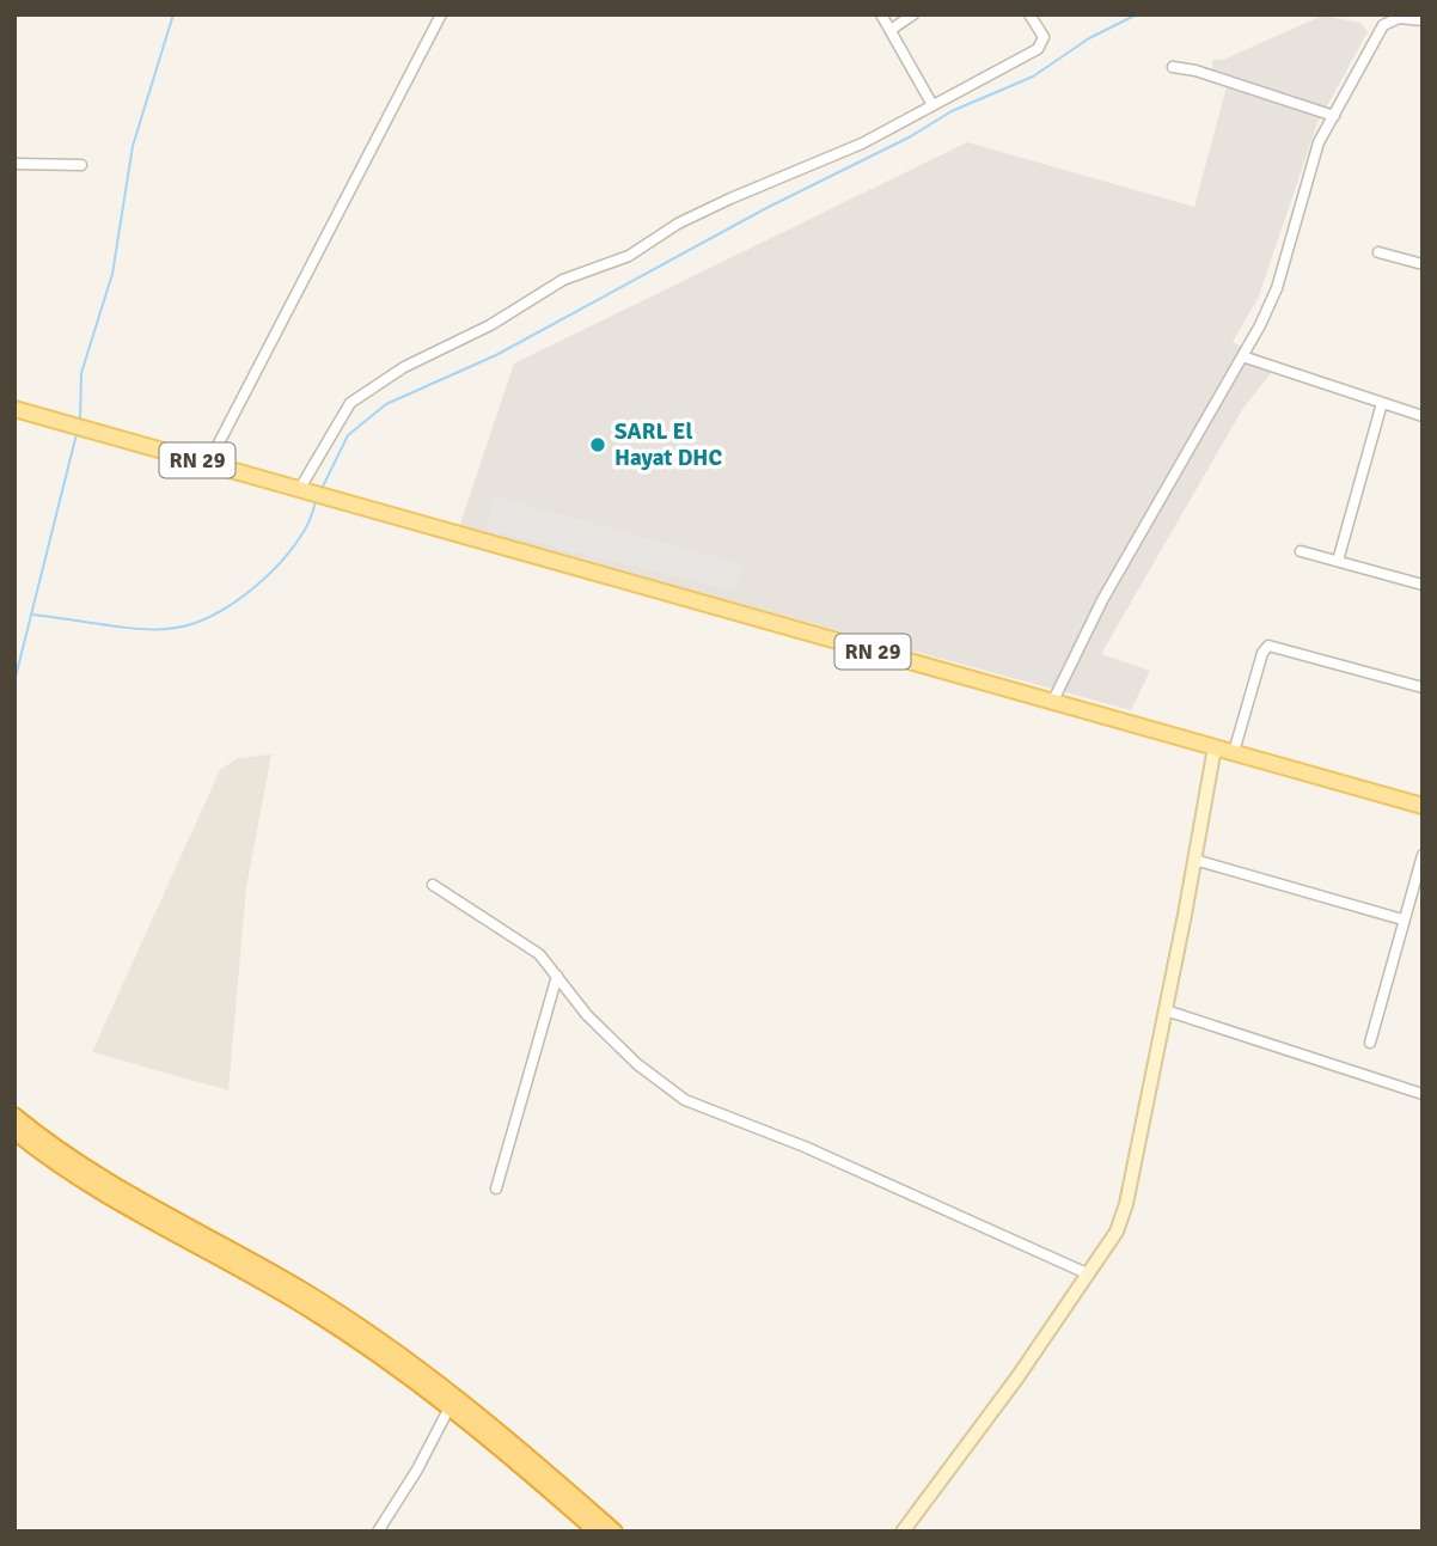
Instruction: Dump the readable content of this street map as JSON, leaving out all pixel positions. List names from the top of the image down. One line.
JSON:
{"streets":{"main road":["RN 29"]},"places":["SARL El Hayat DHC"]}
